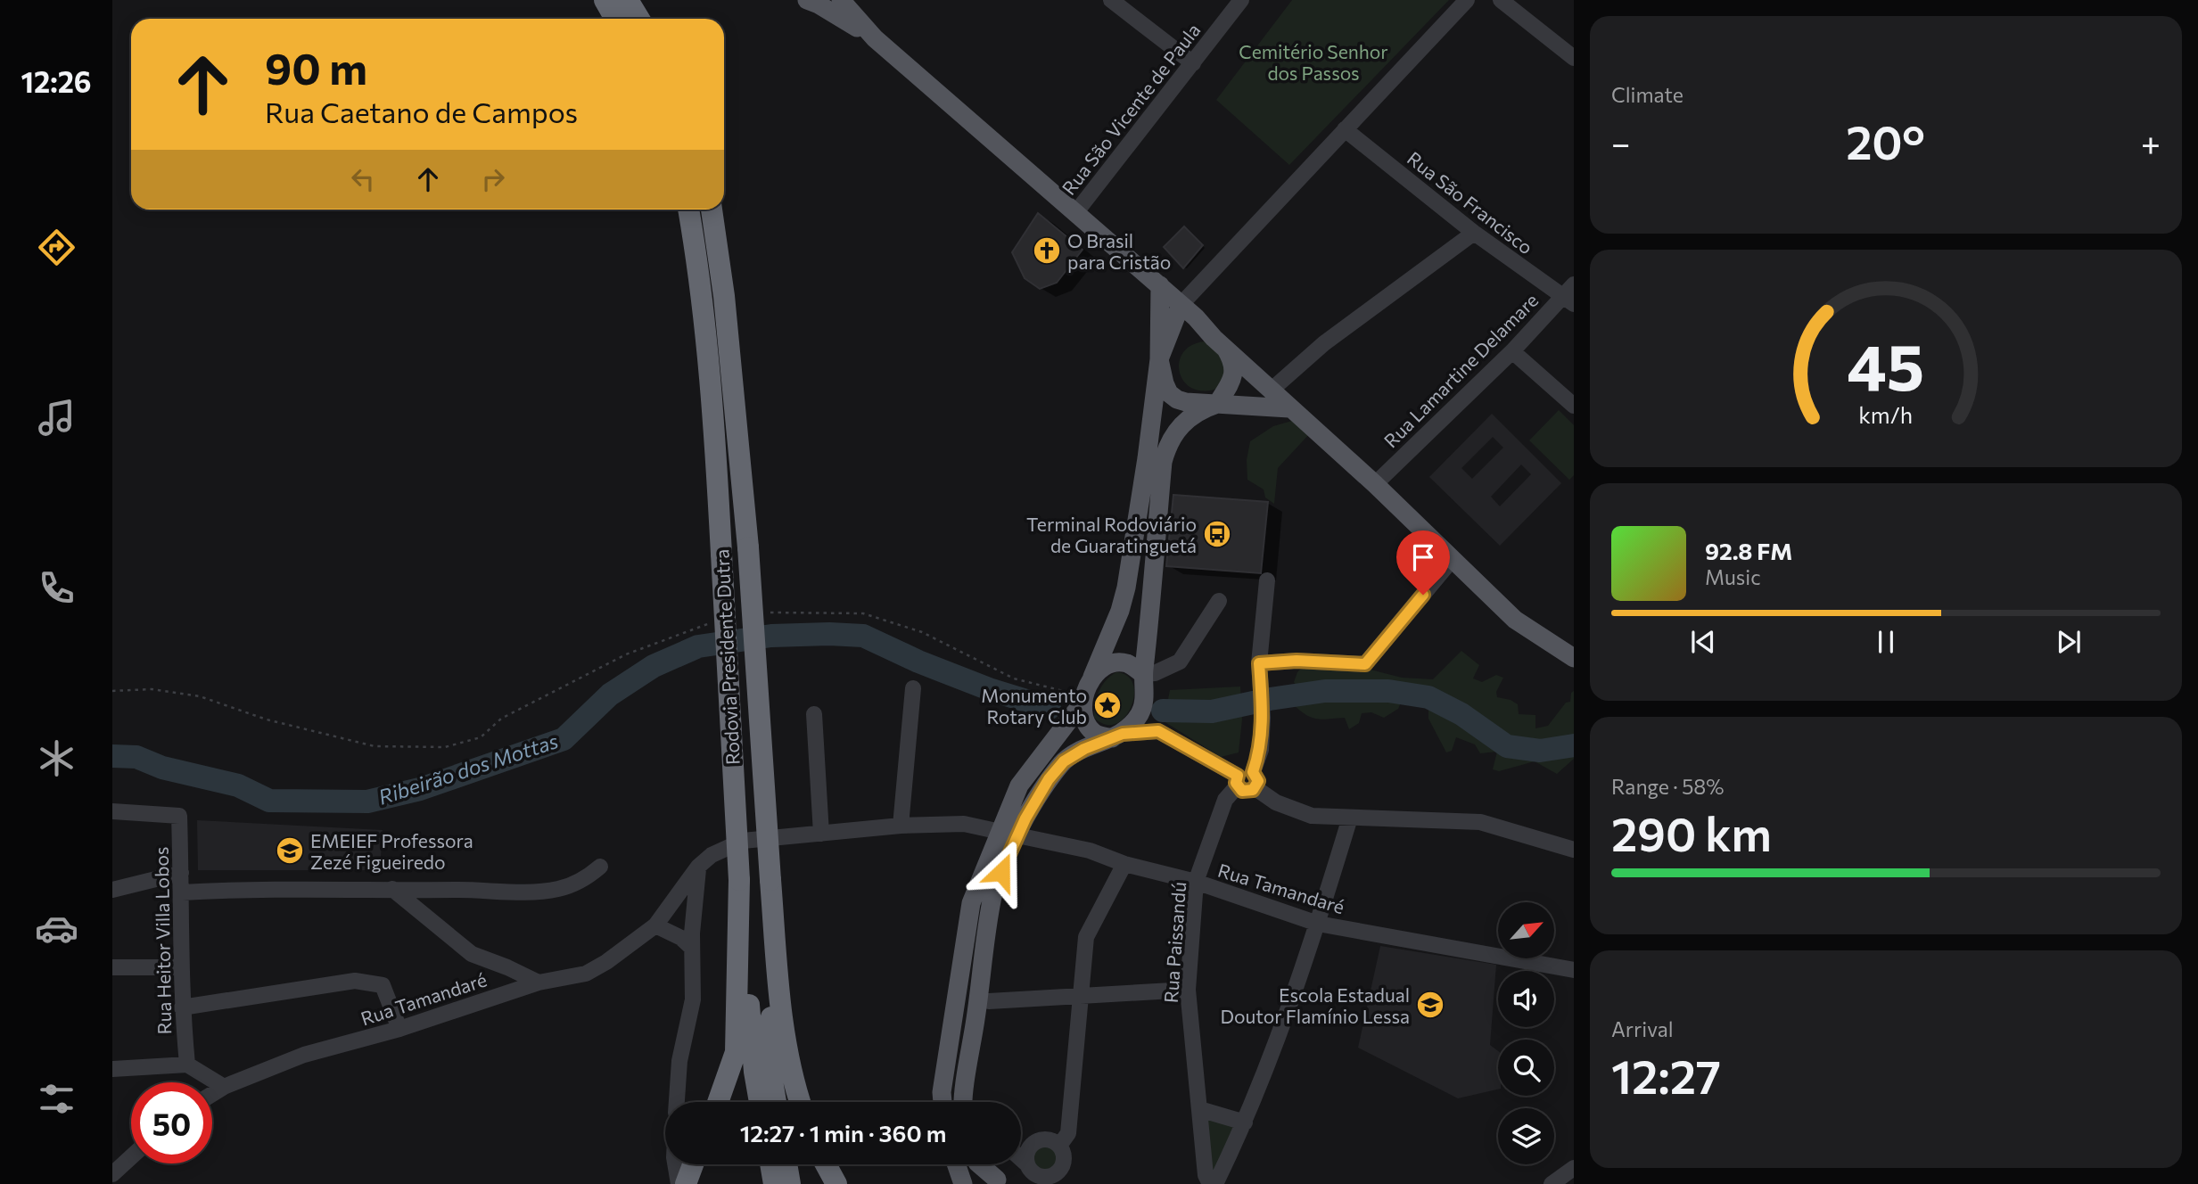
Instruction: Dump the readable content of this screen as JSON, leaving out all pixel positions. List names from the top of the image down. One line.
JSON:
{"streets":{"highway":["Rodovia Presidente Dutra"],"street":["Rua São Vicente de Paula","Rua São Francisco","Rua Lamartine Delamare","Rua Tamandaré","Rua Heitor Villa Lobos","Rua Paissandú"]},"crossings":[["Rua São Francisco","Rua Lamartine Delamare"],["Rua Tamandaré","Rua Paissandú"]],"water":["Ribeirão dos Mottas"],"parks":["Cemitério Senhor dos Passos"],"places":{"church":["O Brasil para Cristão"],"bus stop":["Terminal Rodoviário de Guaratinguetá"],"place":["Monumento Rotary Club"],"school or university":["EMEIEF Professora Zezé Figueiredo","Escola Estadual Doutor Flamínio Lessa"]},"north":"top right","page":{"tabs":"12:26","tile":["Climate",["Range · 58%","290 km"],["Arrival","12:27"]],"turn":["90 m","Rua Caetano de Campos"],"heat":["−","20°","+"],"song":["92.8 FM","Music"],"limit":"50","trip":"12:27 · 1 min · 360 m","gauge":["45","km/h"]}}
